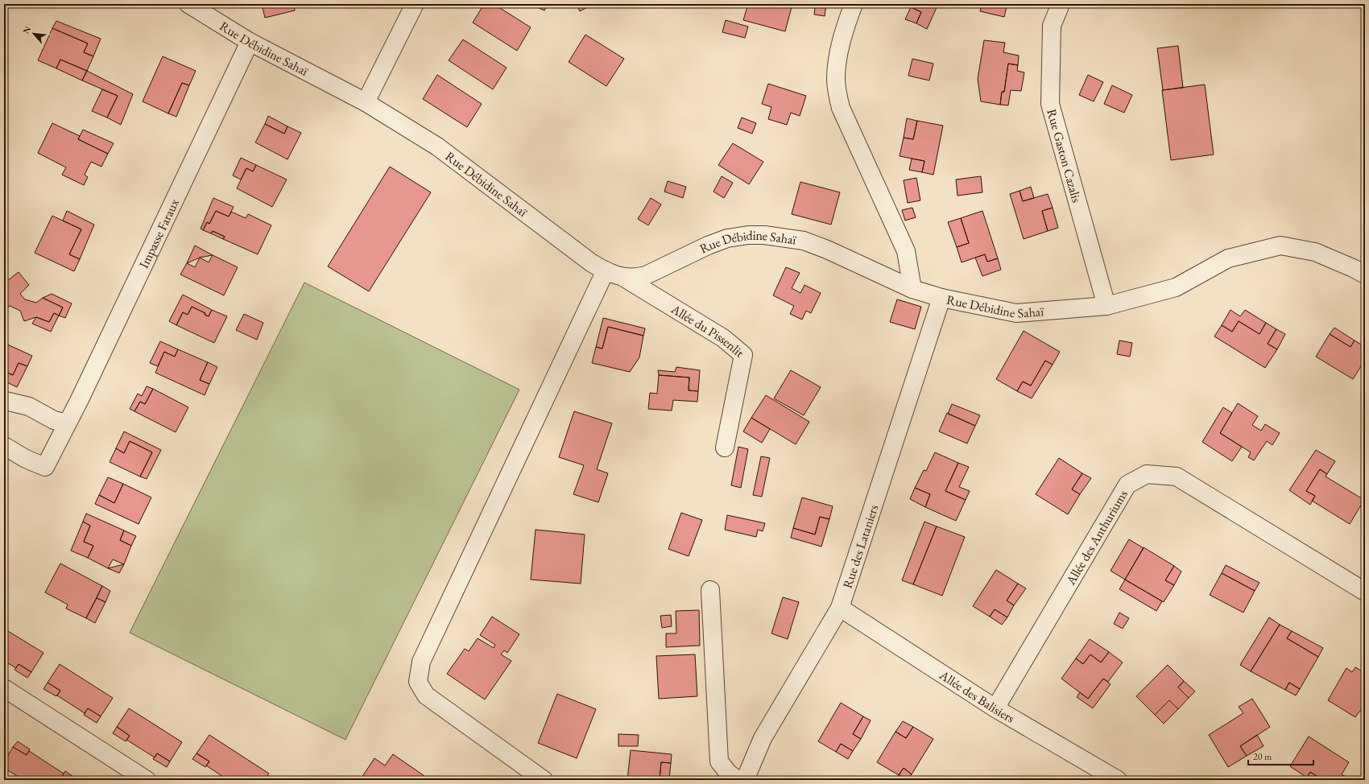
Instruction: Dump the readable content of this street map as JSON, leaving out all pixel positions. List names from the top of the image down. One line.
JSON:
{"streets":{"street":["Rue Débidine Sahaï","Rue Gaston Cazalis","Impasse Faraux","Allée du Pissenlit","Allée des Anthuriums","Rue des Lataniers","Allée des Balisiers"]},"crossings":[["Rue Débidine Sahaï","Rue Gaston Cazalis"],["Rue Débidine Sahaï","Impasse Faraux"],["Rue Débidine Sahaï","Allée du Pissenlit"],["Rue Débidine Sahaï","Rue des Lataniers"],["Allée des Anthuriums","Allée des Balisiers"],["Rue des Lataniers","Allée des Balisiers"]],"scale_bar":"20 m","north":"top left"}
